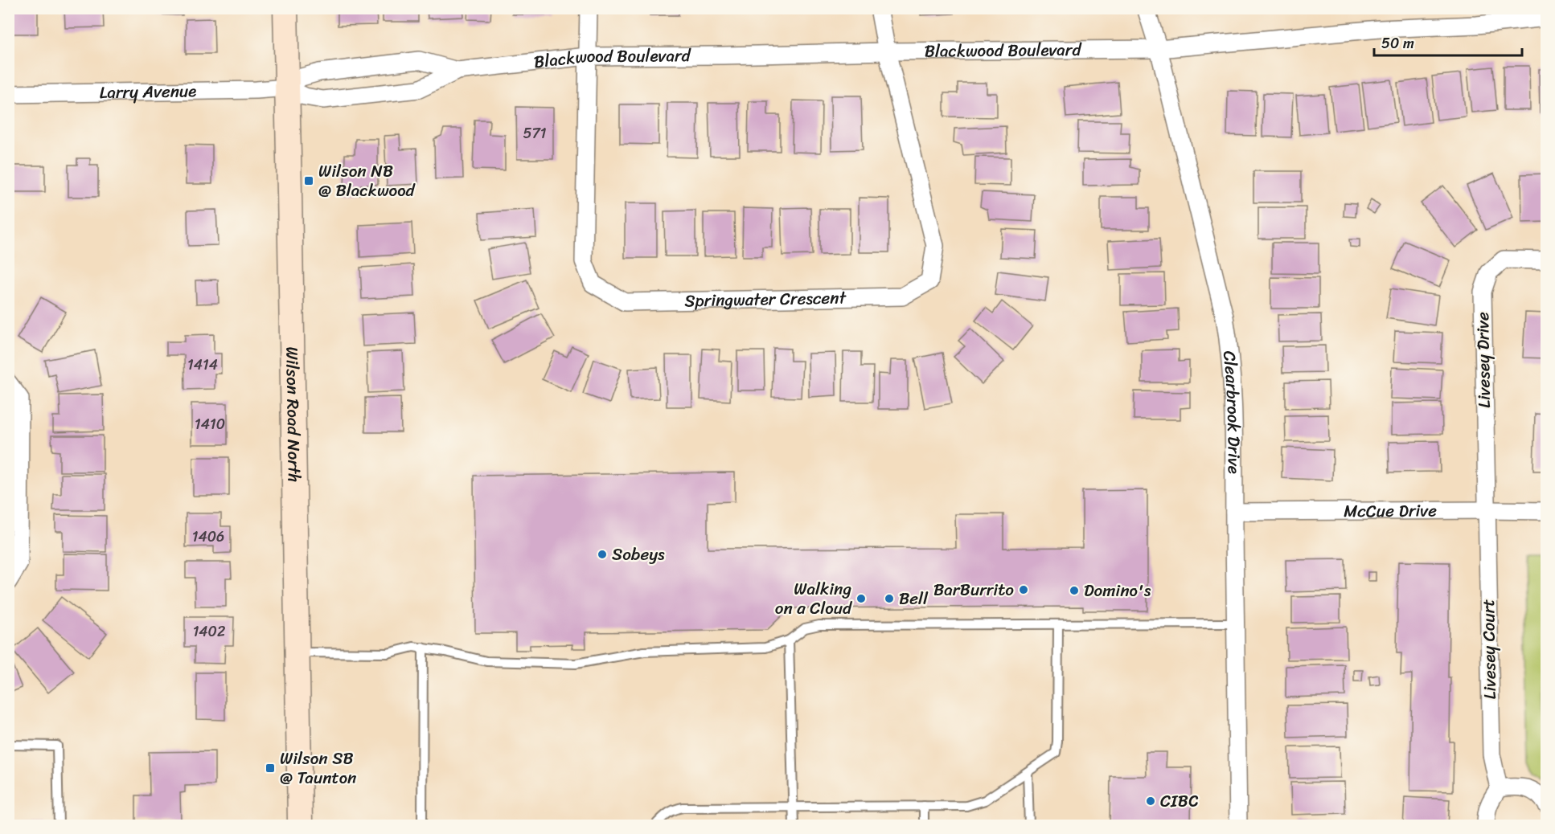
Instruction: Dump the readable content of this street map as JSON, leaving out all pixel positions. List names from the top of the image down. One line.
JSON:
{"streets":{"street":["Blackwood Boulevard","Larry Avenue","Springwater Crescent","Livesey Drive","Clearbrook Drive","Wilson Road North","McCue Drive","Livesey Court"]},"crossings":[["Blackwood Boulevard","Larry Avenue"],["Blackwood Boulevard","Springwater Crescent"],["Blackwood Boulevard","Clearbrook Drive"],["Blackwood Boulevard","Wilson Road North"],["Larry Avenue","Wilson Road North"],["Livesey Drive","McCue Drive"],["Livesey Drive","Livesey Court"],["Clearbrook Drive","McCue Drive"],["McCue Drive","Livesey Court"]],"places":{"transit":["Wilson NB @ Blackwood","Wilson SB @ Taunton"],"other":["Sobeys","BarBurrito","Domino's","Walking on a Cloud","Bell","CIBC"]},"house_numbers":["571","1414","1410","1406","1402"],"scale_bar":"50 m"}
